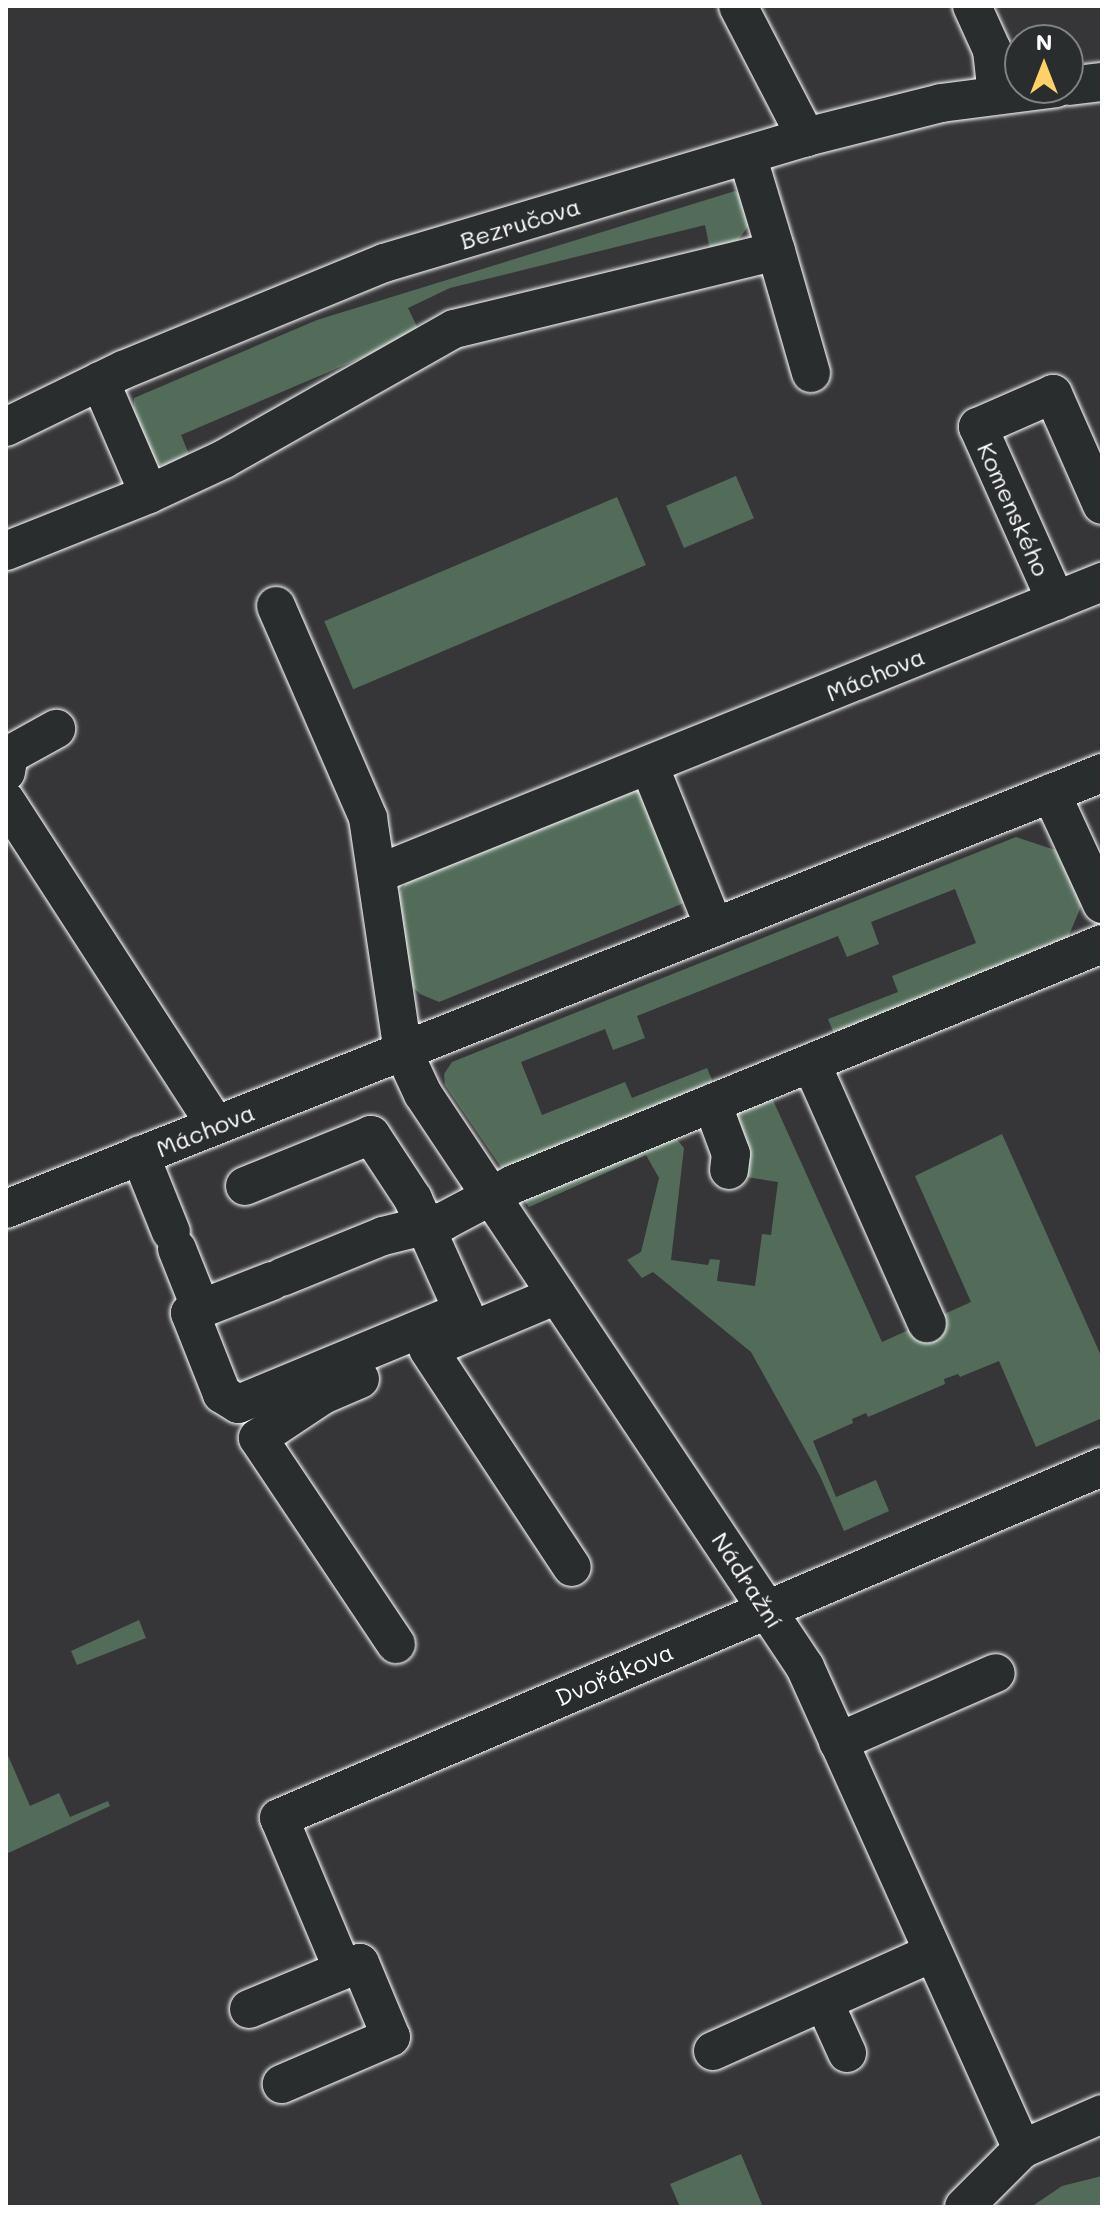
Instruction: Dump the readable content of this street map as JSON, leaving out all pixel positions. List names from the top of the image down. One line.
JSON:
{"streets":{"street":["Bezručova","Komenského","Máchova","Nádražní","Dvořákova"]},"crossings":[["Komenského","Máchova"],["Máchova","Nádražní"],["Nádražní","Dvořákova"]],"north":"top"}
